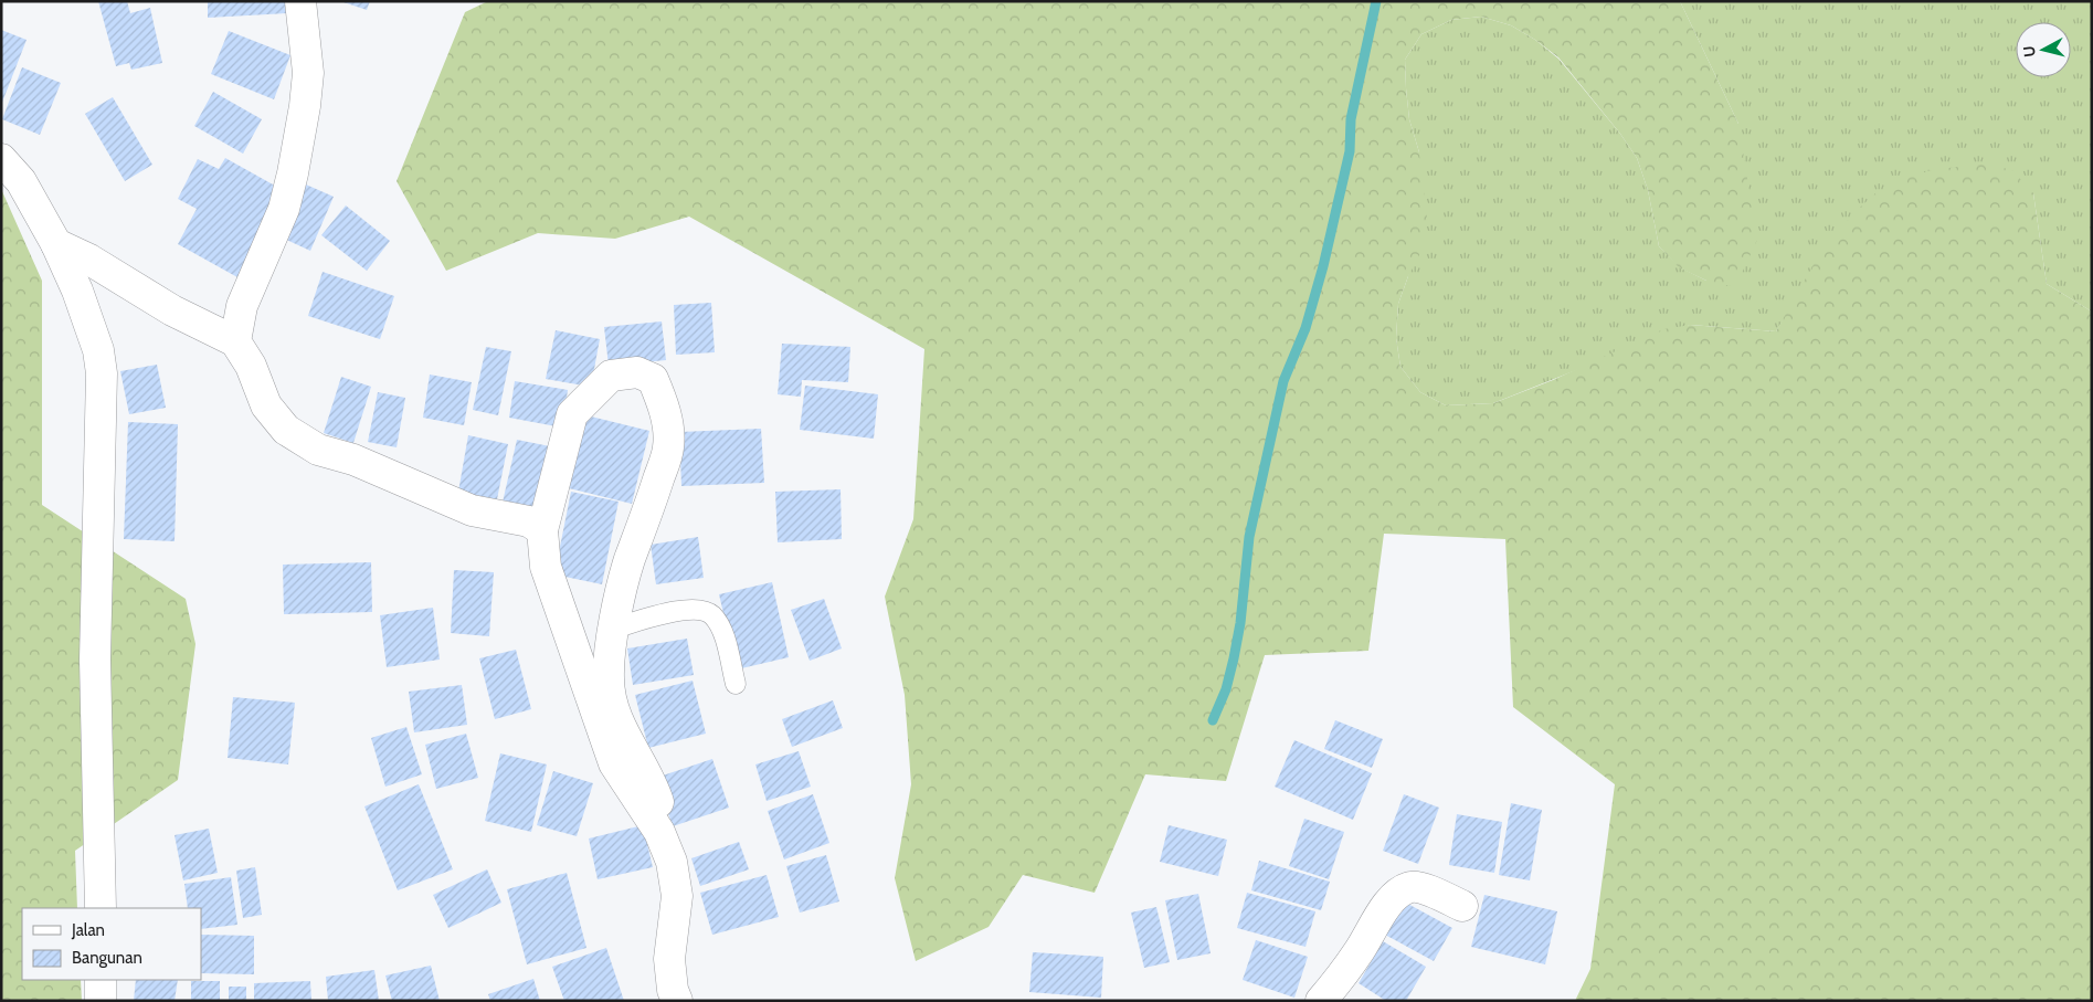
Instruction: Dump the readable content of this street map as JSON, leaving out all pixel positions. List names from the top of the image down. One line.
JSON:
{"legend":["Jalan","Bangunan"],"north":"left"}
